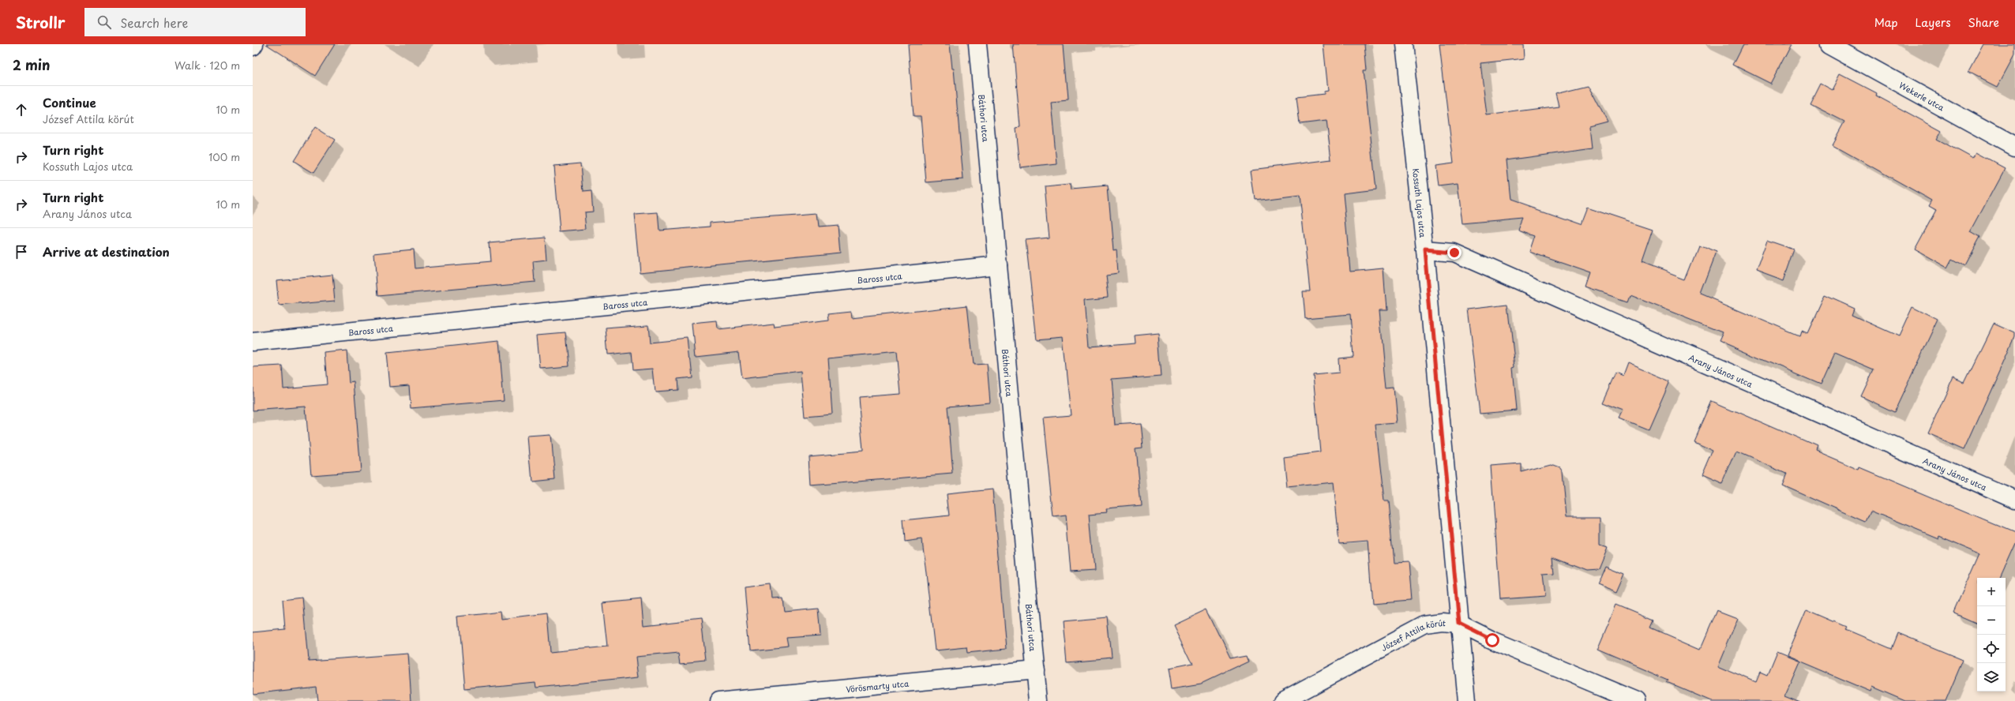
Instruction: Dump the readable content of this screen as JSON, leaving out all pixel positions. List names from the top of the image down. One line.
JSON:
{"streets":{"street":["Wekerle utca","Báthori utca","Kossuth Lajos utca","Baross utca","Arany János utca","József Attila körút","Vörösmarty utca"]},"crossings":[["Báthori utca","Baross utca"],["Báthori utca","Vörösmarty utca"],["Kossuth Lajos utca","Arany János utca"],["Kossuth Lajos utca","József Attila körút"]],"page":{"header":"Strollr","search":"Search here","nav":["Map","Layers","Share"],"heading":["2 min","Walk · 120 m"],"list":[["Continue","József Attila körút","10 m"],["Turn right","Kossuth Lajos utca","100 m"],["Turn right","Arany János utca","10 m"],"Arrive at destination"],"map_buttons":["+","−"]}}
